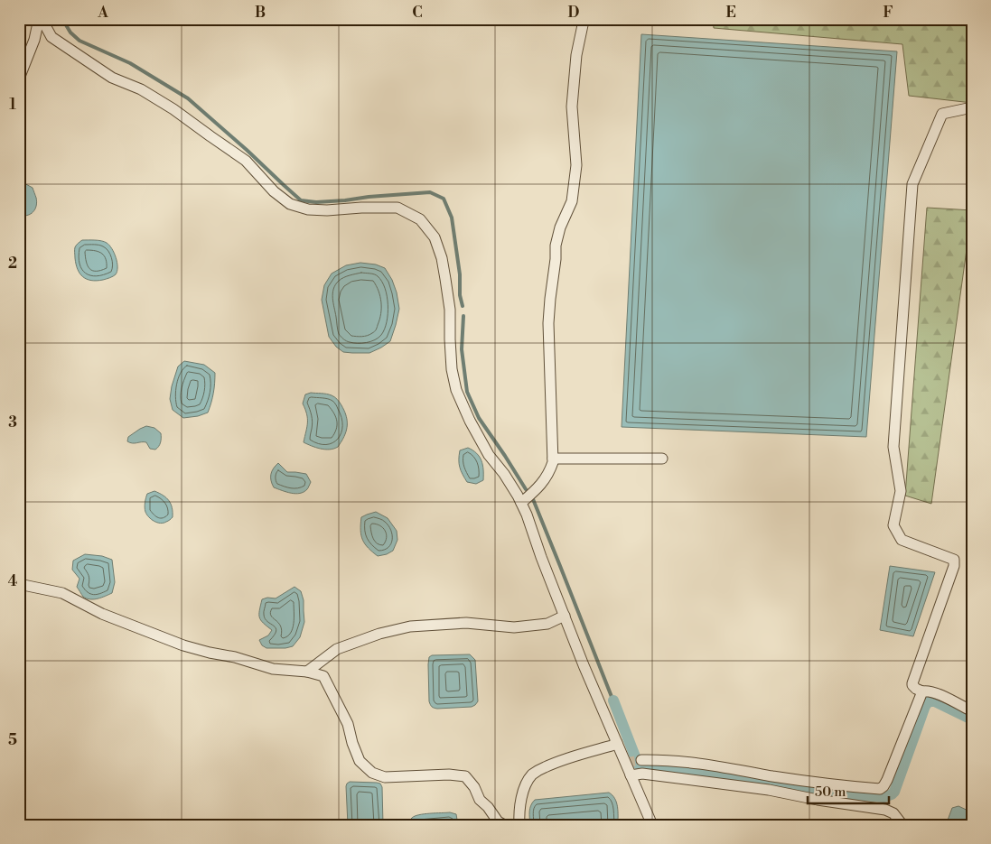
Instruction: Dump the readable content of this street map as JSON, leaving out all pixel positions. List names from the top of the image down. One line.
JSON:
{"scale_bar":"50 m","grid":{"columns":["A","B","C","D","E","F"],"rows":["1","2","3","4","5"]}}
